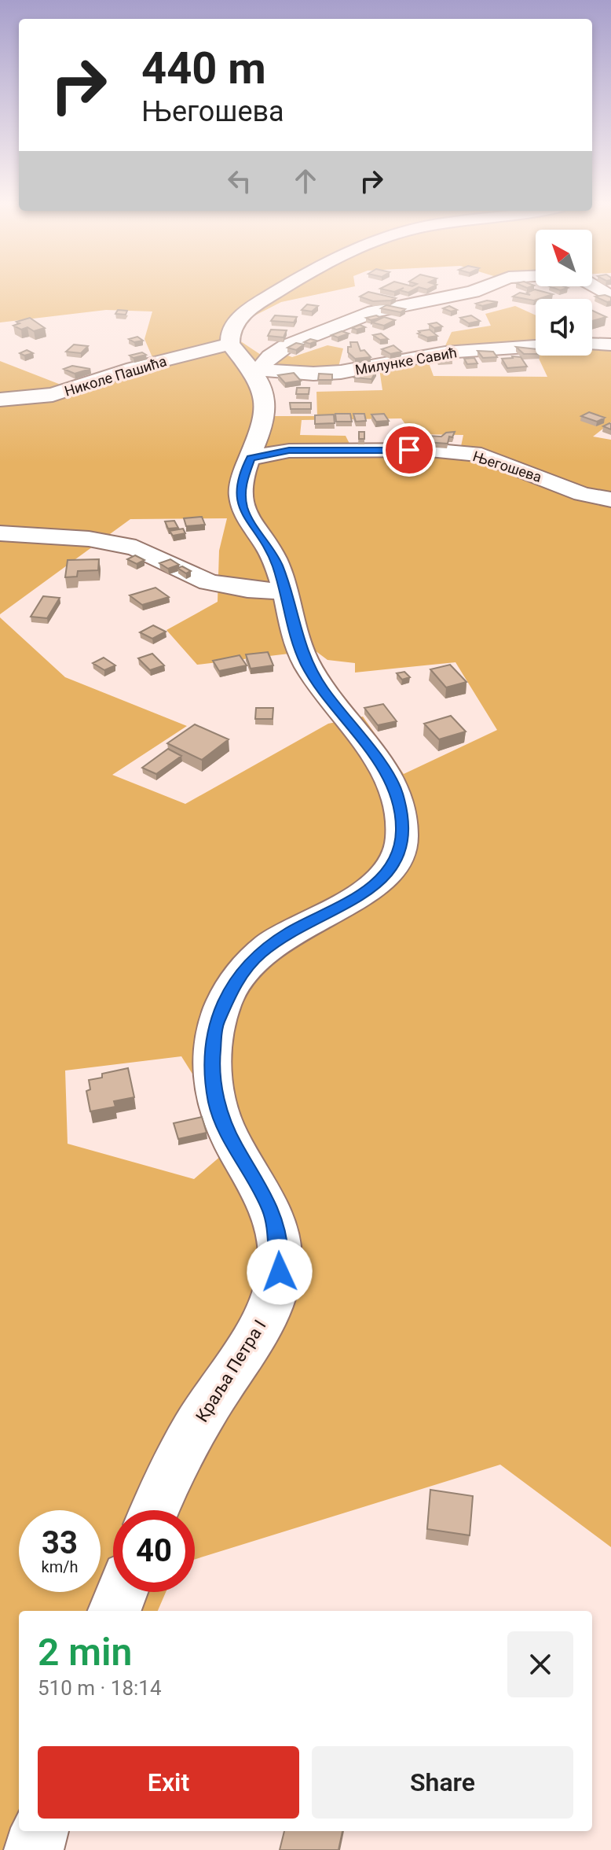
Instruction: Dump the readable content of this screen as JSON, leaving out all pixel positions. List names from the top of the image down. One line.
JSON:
{"streets":{"street":["Милунке Савић","Николе Пашића","Његошева","Краља Петра I"]},"crossings":[["Милунке Савић","Краља Петра I"],["Николе Пашића","Краља Петра I"],["Његошева","Краља Петра I"]],"north":"top left","page":{"turn":["440 m","Његошева"],"speed":"33 km/h","limit":"40","heading":["2 min","510 m · 18:14"],"buttons":["Exit","Share"]}}
